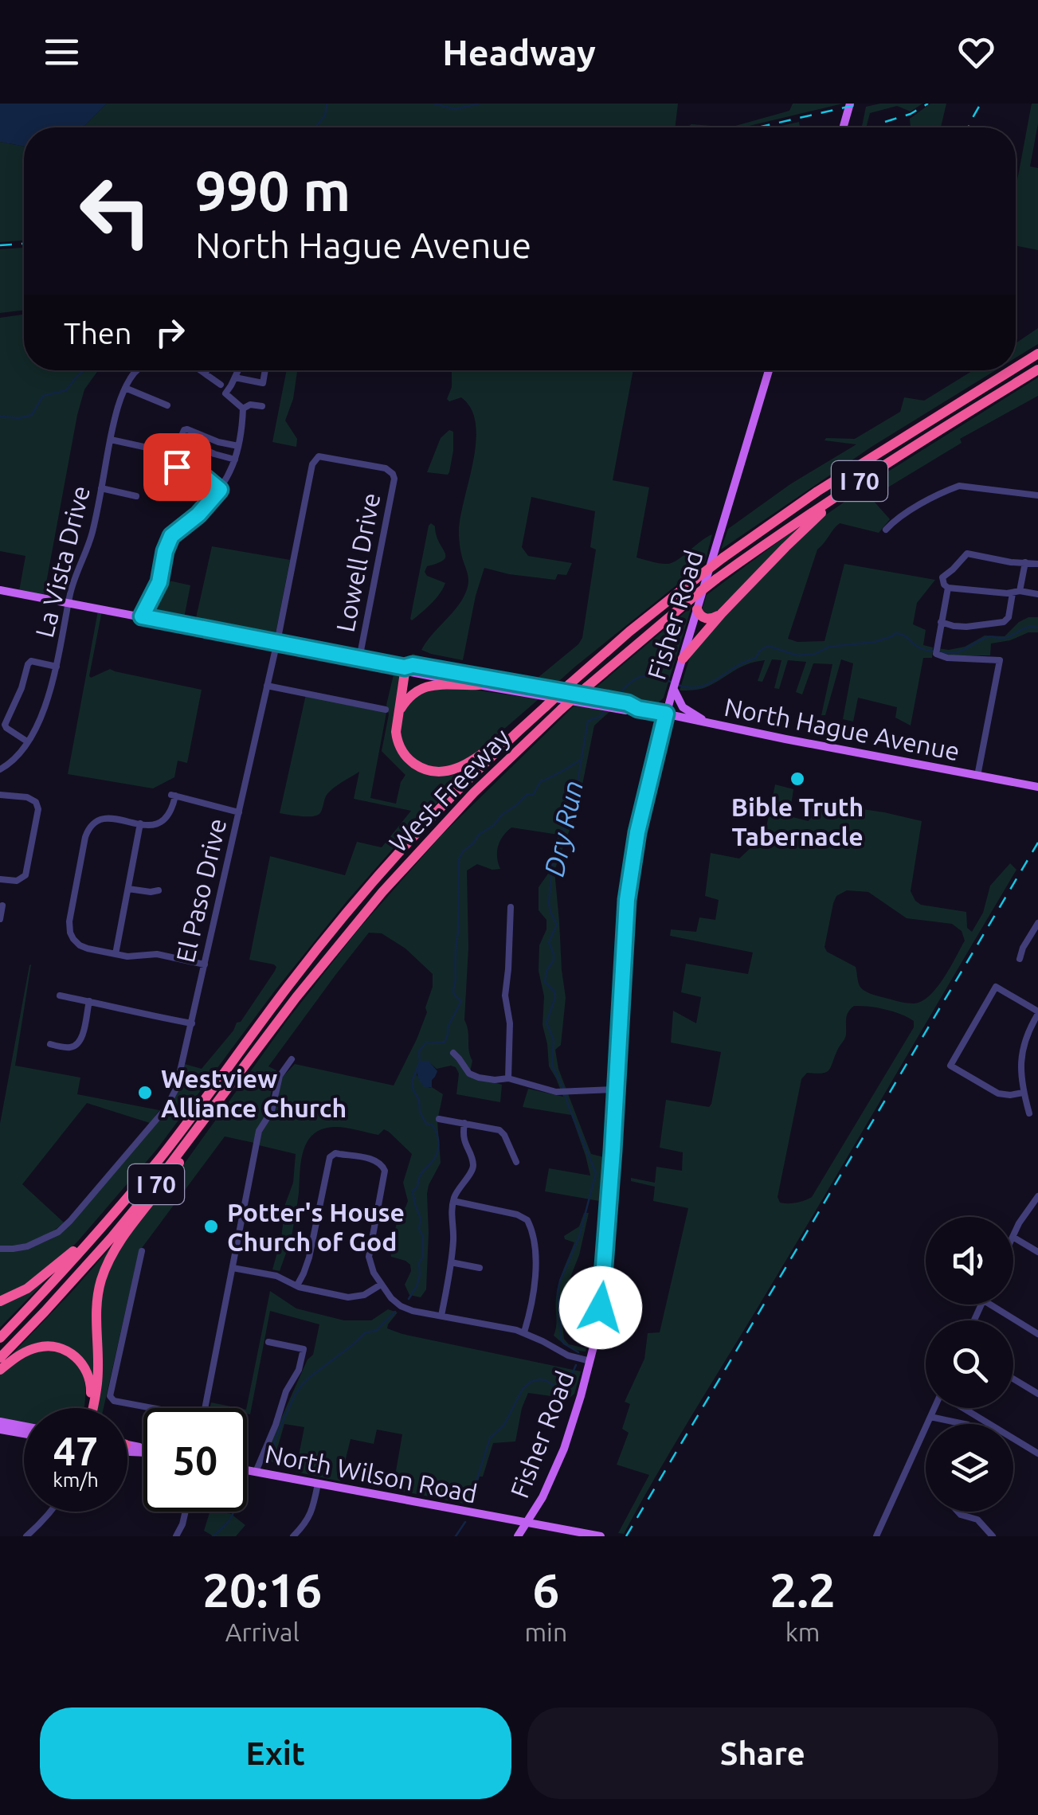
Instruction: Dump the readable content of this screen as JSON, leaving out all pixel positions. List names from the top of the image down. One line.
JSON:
{"streets":{"highway":["I 70","West Freeway"],"main road":["Fisher Road","North Hague Avenue","North Wilson Road"],"street":["La Vista Drive","Lowell Drive","El Paso Drive"]},"crossings":[["La Vista Drive","North Hague Avenue"],["Lowell Drive","North Hague Avenue"],["Lowell Drive","El Paso Drive"],["Fisher Road","North Hague Avenue"],["Fisher Road","North Wilson Road"],["North Hague Avenue","El Paso Drive"]],"water":["Dry Run"],"places":["Bible Truth Tabernacle","Westview Alliance Church","Potter's House Church of God"],"page":{"header":"Headway","turn":["990 m","North Hague Avenue"],"then":"Then","speed":"47 km/h","limit":"50","eta":["20:16","Arrival","6","min","2.2","km"],"buttons":["Exit","Share"]}}
